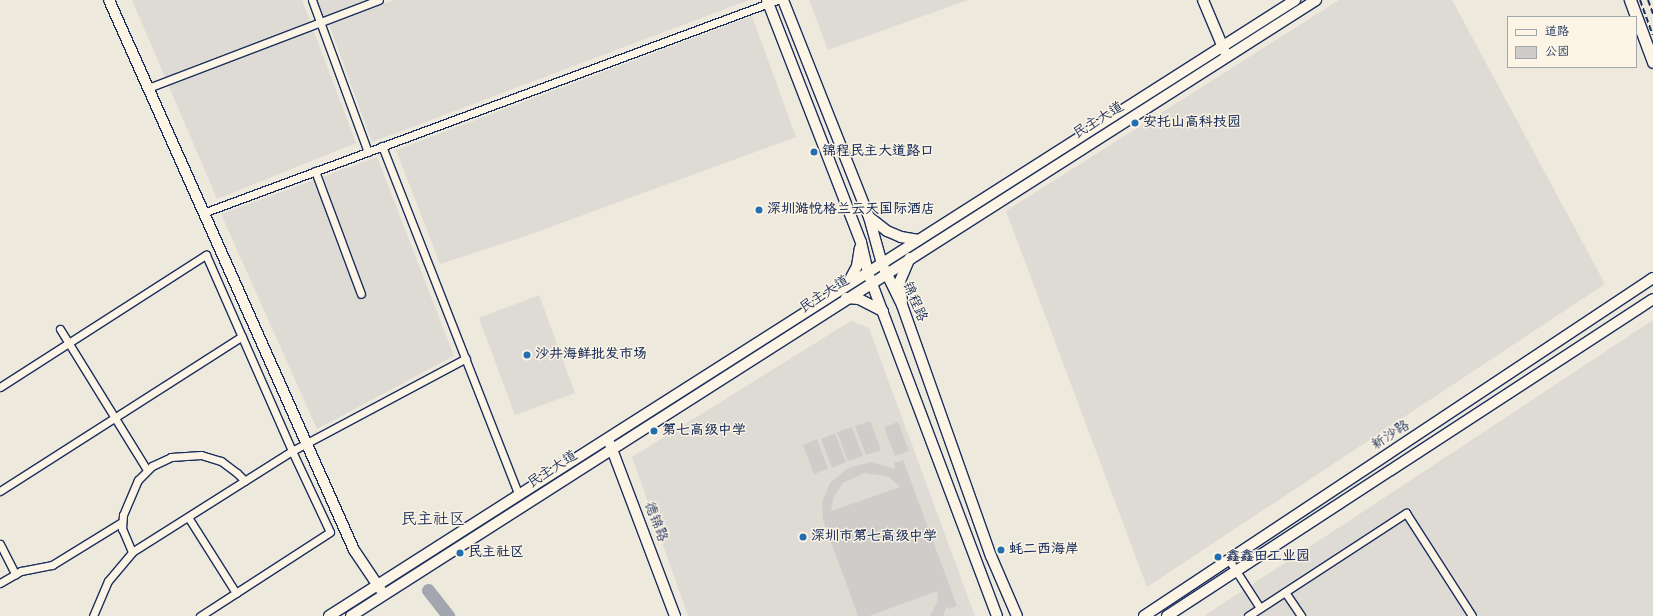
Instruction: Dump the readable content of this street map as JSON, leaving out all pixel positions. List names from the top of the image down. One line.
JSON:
{"streets":{"main road":["民主大道","锦程路","新沙路","德锦路"]},"crossings":[["民主大道","锦程路"],["民主大道","德锦路"]],"districts":["民主社区"],"places":["安托山高科技园","锦程民主大道路口","深圳澔悦格兰云天国际酒店","沙井海鲜批发市场","第七高级中学","深圳市第七高级中学","蚝二西海岸","民主社区","鑫鑫田工业园"],"legend":["道路","公园"]}
